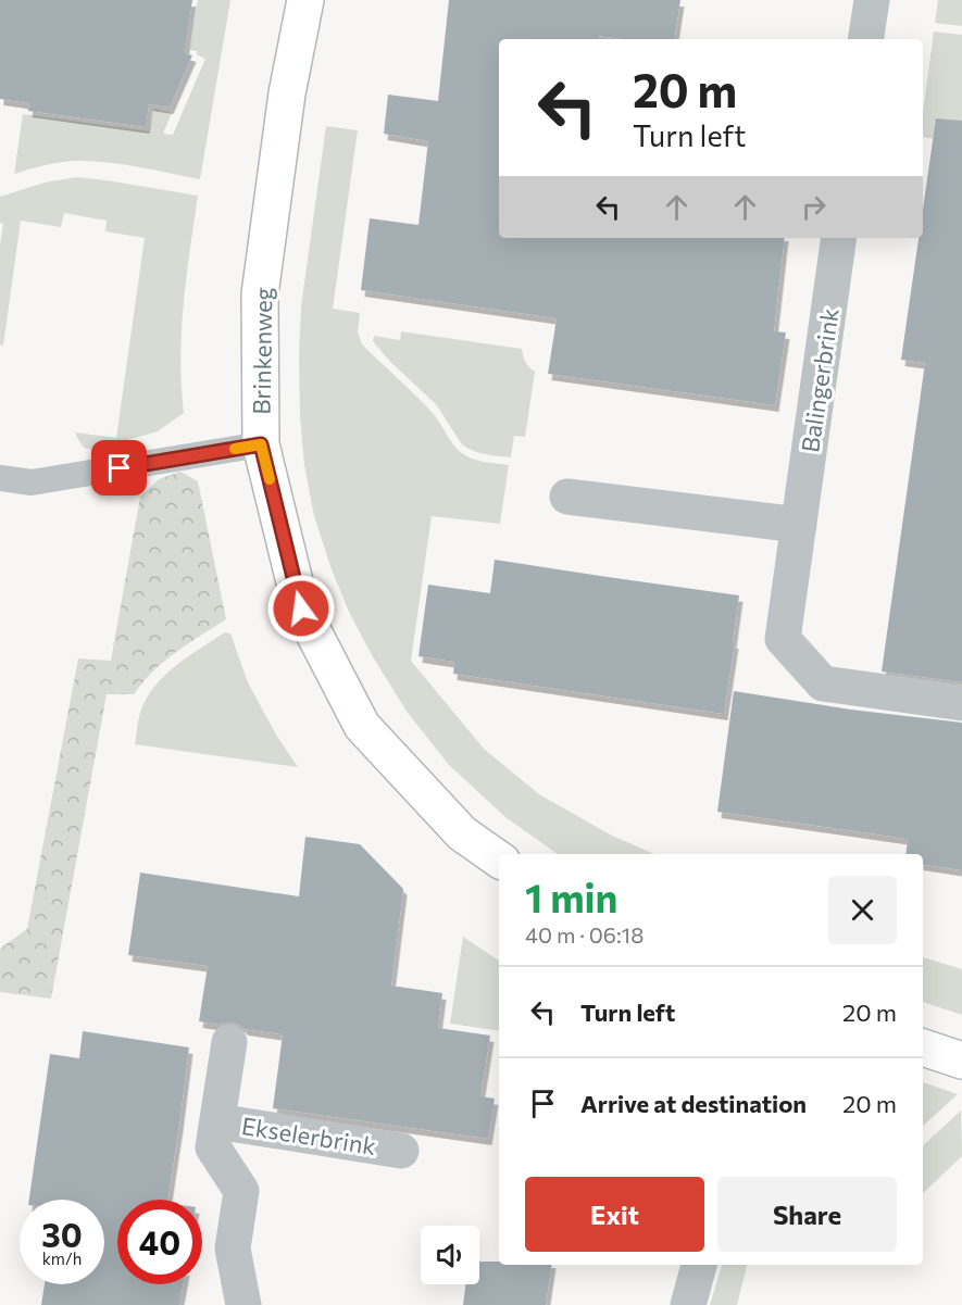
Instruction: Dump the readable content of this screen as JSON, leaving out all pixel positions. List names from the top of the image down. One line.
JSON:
{"streets":{"street":["Brinkenweg","Balingerbrink","Ekselerbrink"]},"page":{"turn":["20 m","Turn left"],"heading":["1 min","40 m · 06:18"],"list":[{"name":"Turn left","value":"20 m"},{"name":"Arrive at destination","value":"20 m"}],"buttons":["Exit","Share"],"speed":"30 km/h","limit":"40"}}
